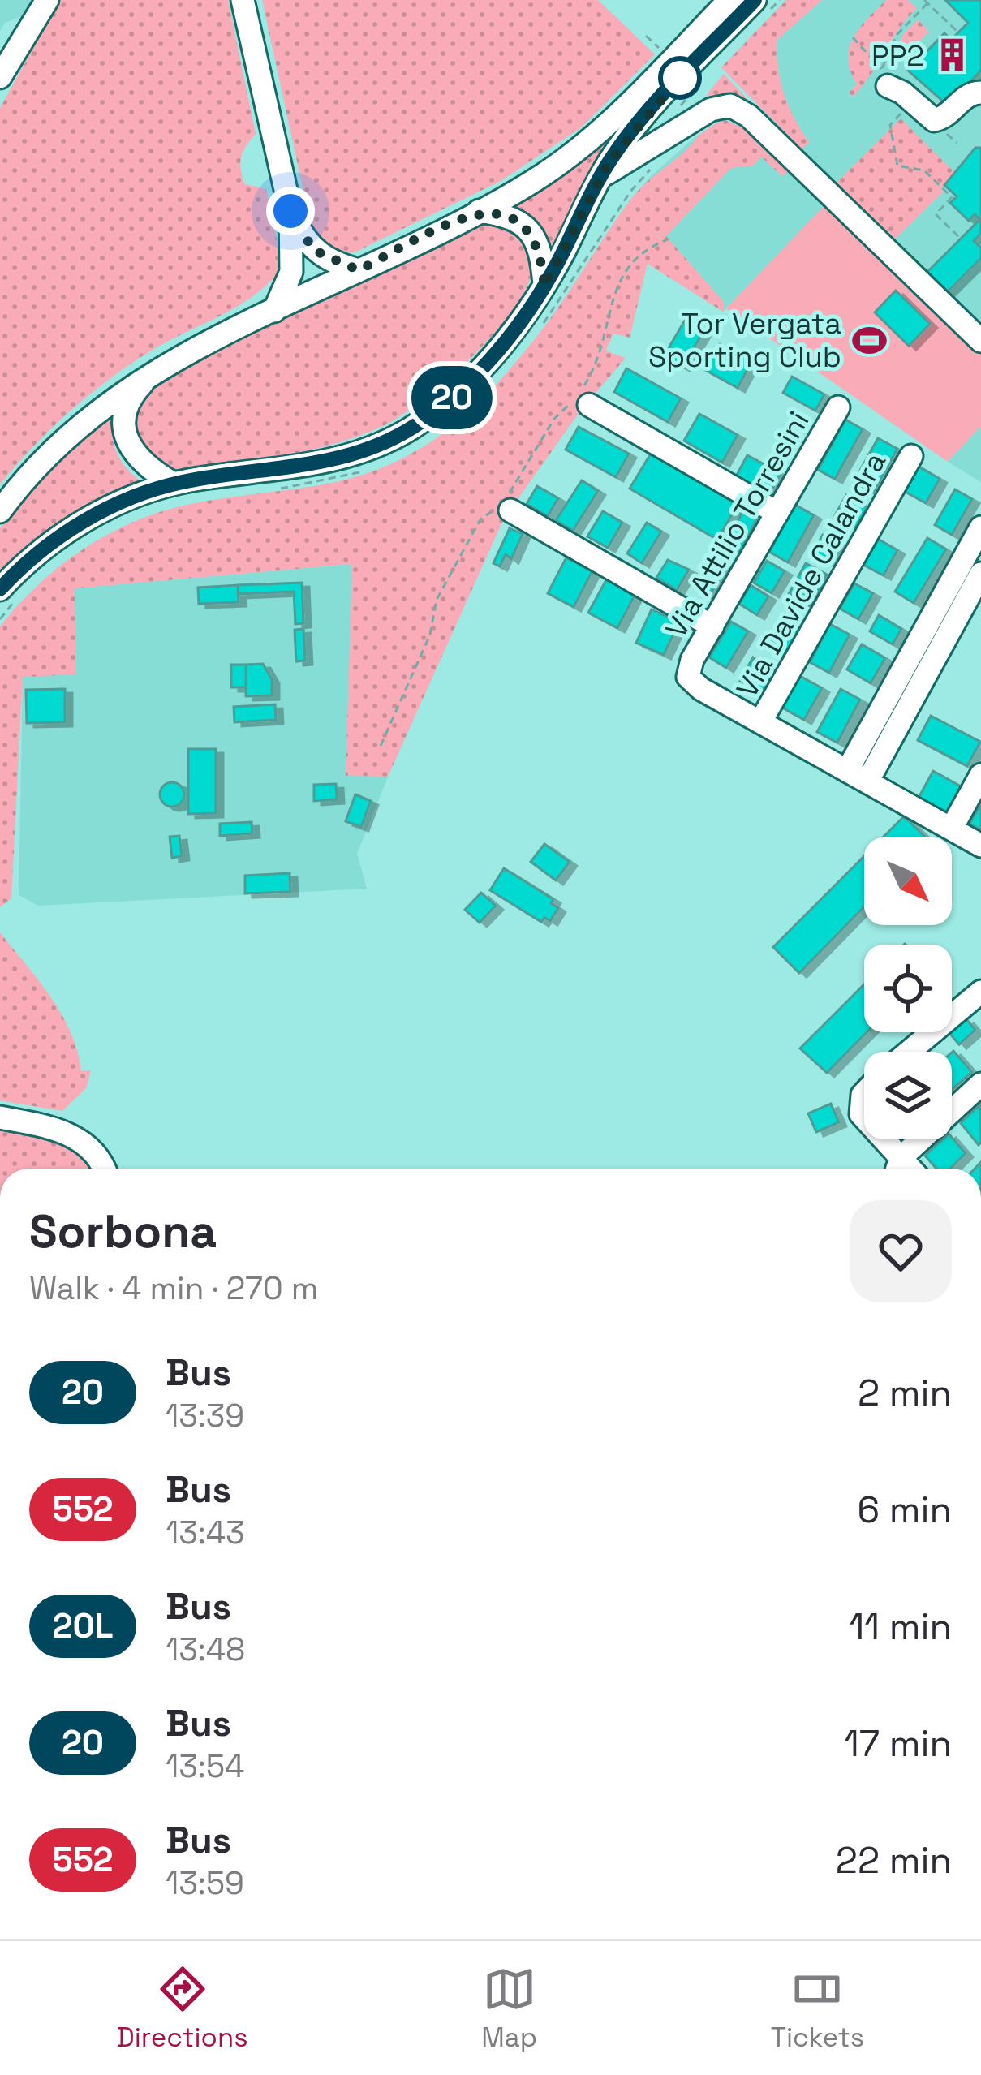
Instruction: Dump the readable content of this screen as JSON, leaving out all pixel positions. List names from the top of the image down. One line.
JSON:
{"streets":{"street":["Via Attilio Torresini","Via Davide Calandra"]},"crossings":[["Via Attilio Torresini","Via Davide Calandra"]],"places":{"building":["PP2"],"sports":["Tor Vergata Sporting Club"]},"lines":["bus line 20"],"north":"bottom right","page":{"on_map":"20","heading":["Sorbona","Walk · 4 min · 270 m"],"list":[{"mark":"20","name":"Bus","note":"13:39","value":"2 min"},{"mark":"552","name":"Bus","note":"13:43","value":"6 min"},{"mark":"20L","name":"Bus","note":"13:48","value":"11 min"},{"mark":"20","name":"Bus","note":"13:54","value":"17 min"},{"mark":"552","name":"Bus","note":"13:59","value":"22 min"}],"tabs":["Directions","Map","Tickets"]}}
